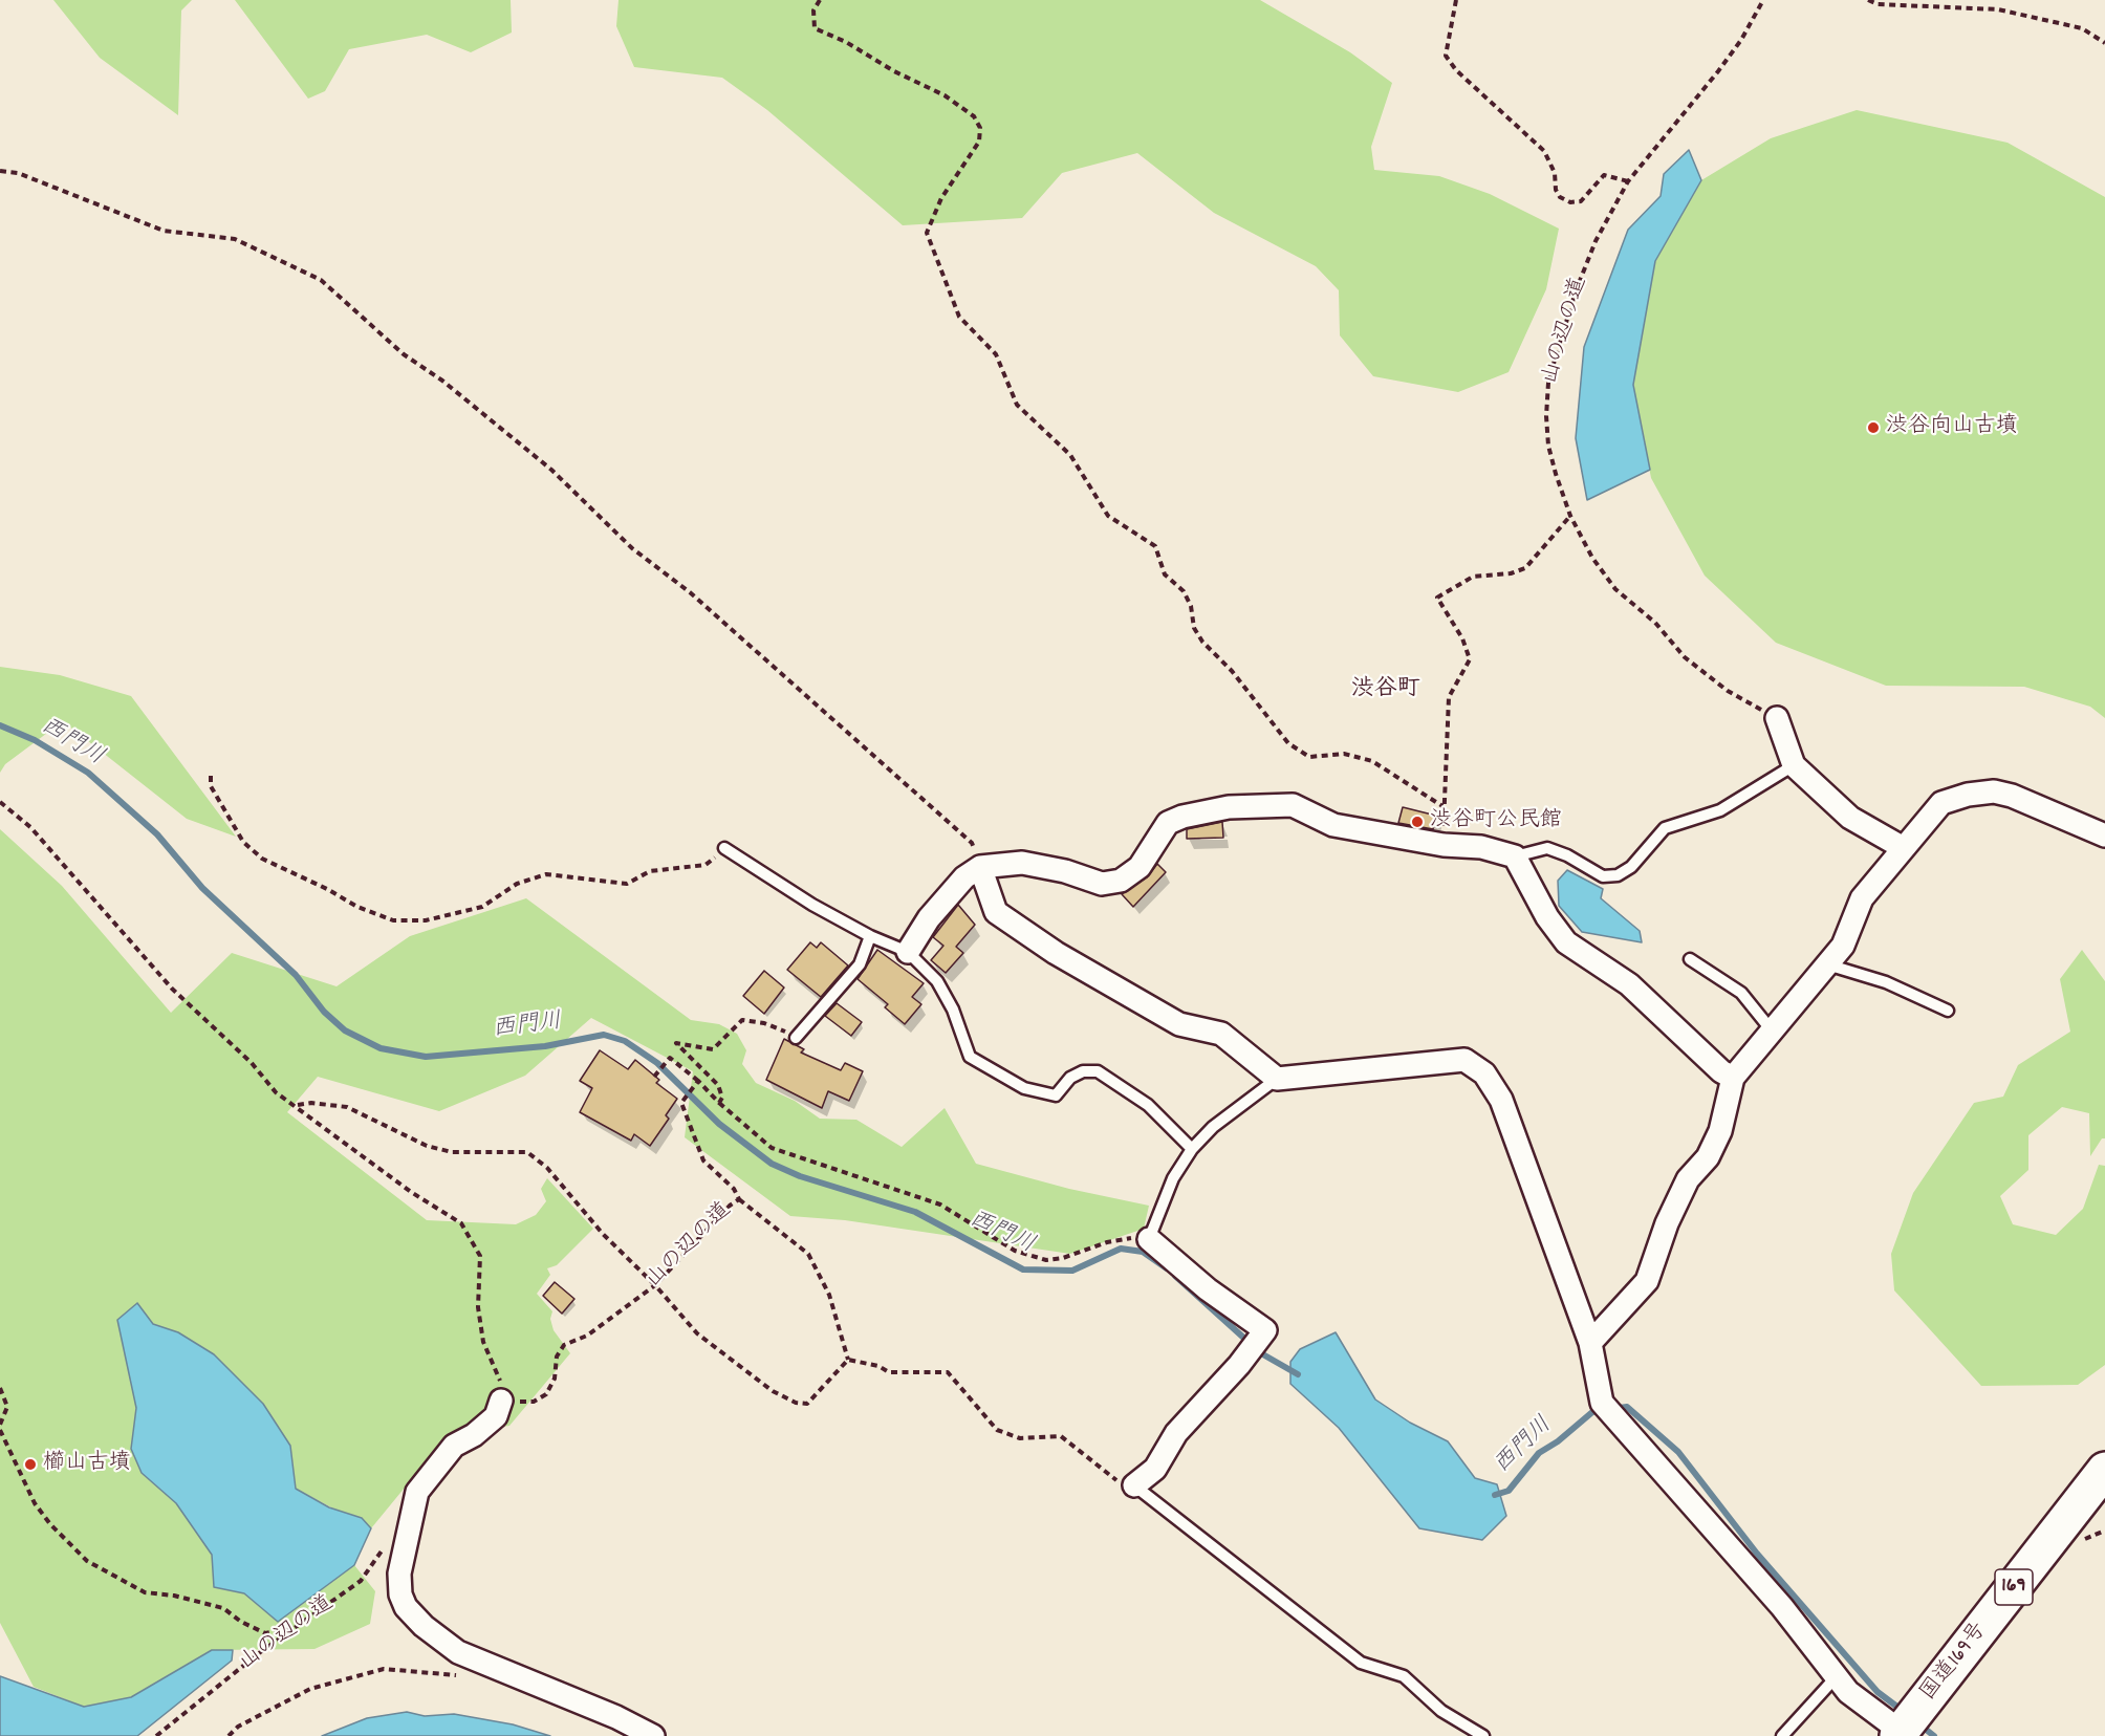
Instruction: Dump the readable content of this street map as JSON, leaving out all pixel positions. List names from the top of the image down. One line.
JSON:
{"streets":{"highway":["169","国道169号"],"path":["山の辺の道"]},"districts":["渋谷町"],"water":["西門川"],"places":["渋谷向山古墳","渋谷町公民館","櫛山古墳"]}
